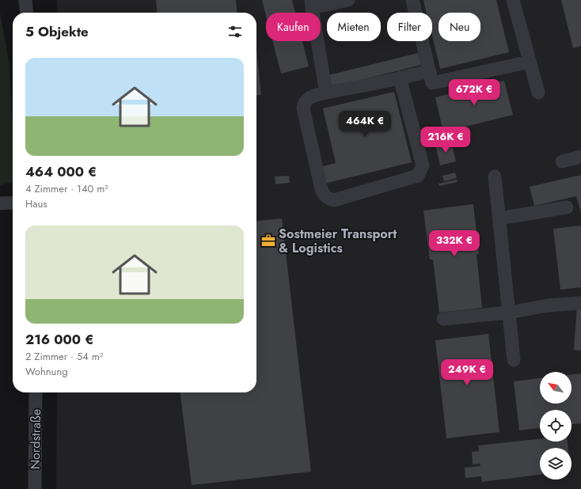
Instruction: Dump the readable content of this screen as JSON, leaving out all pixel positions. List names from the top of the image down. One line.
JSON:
{"streets":{"street":["Nordstraße"]},"places":{"office":["Sostmeier Transport & Logistics"]},"north":"top left","page":{"chip":["Kaufen","Mieten","Filter","Neu"],"heading":"5 Objekte","list":[{"name":"464 000 €","note":"4 Zimmer · 140 m² · Haus"},{"name":"216 000 €","note":"2 Zimmer · 54 m² · Wohnung"}],"price":["672K €","464K €","216K €","332K €","249K €"]}}
